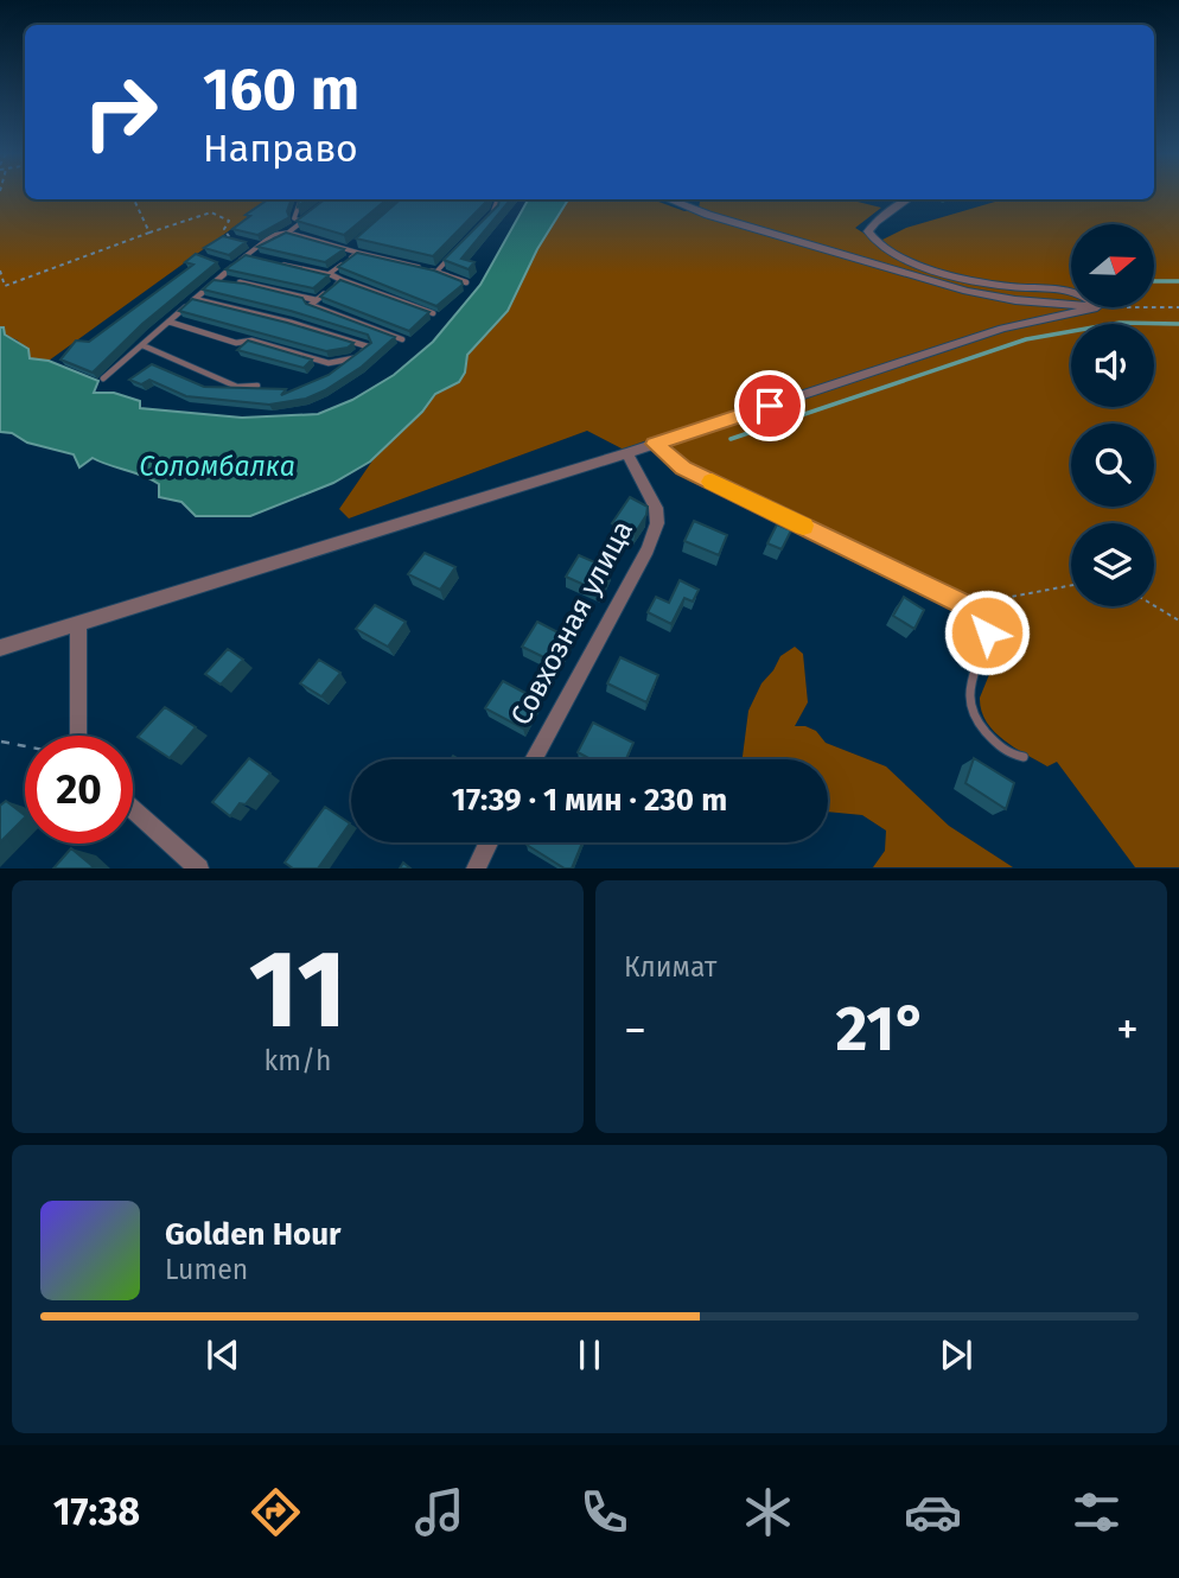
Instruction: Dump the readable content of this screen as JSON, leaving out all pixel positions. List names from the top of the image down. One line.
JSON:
{"streets":{"street":["Совхозная улица"]},"water":["Соломбалка"],"north":"right","page":{"turn":["160 m","Направо"],"limit":"20","trip":"17:39 · 1 мин · 230 m","tile":[["11","km/h"],"Климат"],"heat":["−","21°","+"],"song":["Golden Hour","Lumen"],"tabs":"17:38"}}
